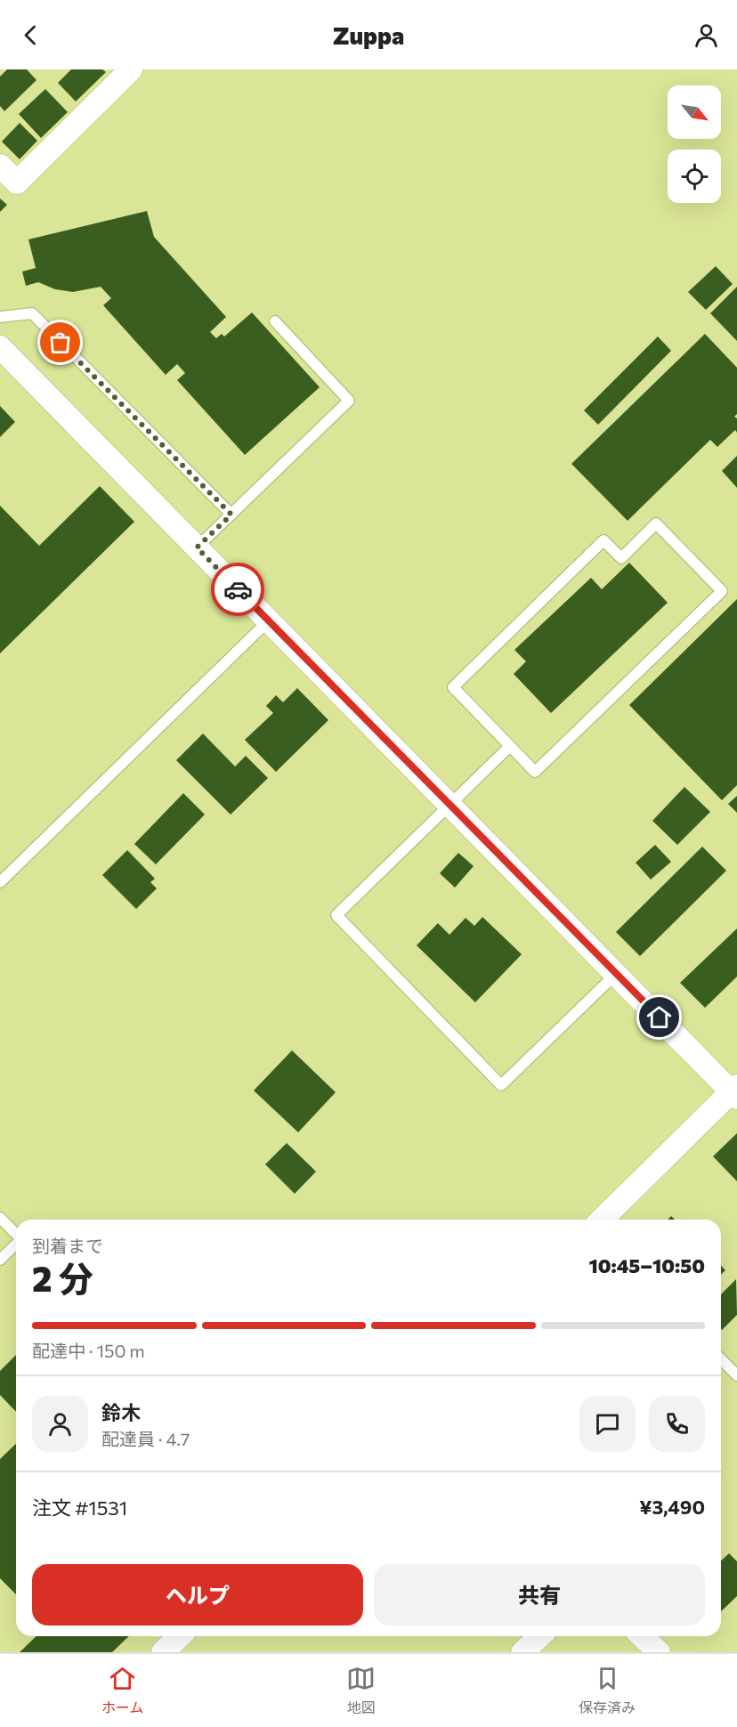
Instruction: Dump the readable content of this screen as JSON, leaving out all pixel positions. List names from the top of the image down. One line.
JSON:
{"north":"bottom right","page":{"header":"Zuppa","heading":["2 分","到着まで","10:45–10:50"],"panel":["鈴木","配達員 · 4.7","注文 #1531","¥3,490"],"bar":"配達中 · 150 m","buttons":["ヘルプ","共有"],"tabs":["ホーム","地図","保存済み"]}}
